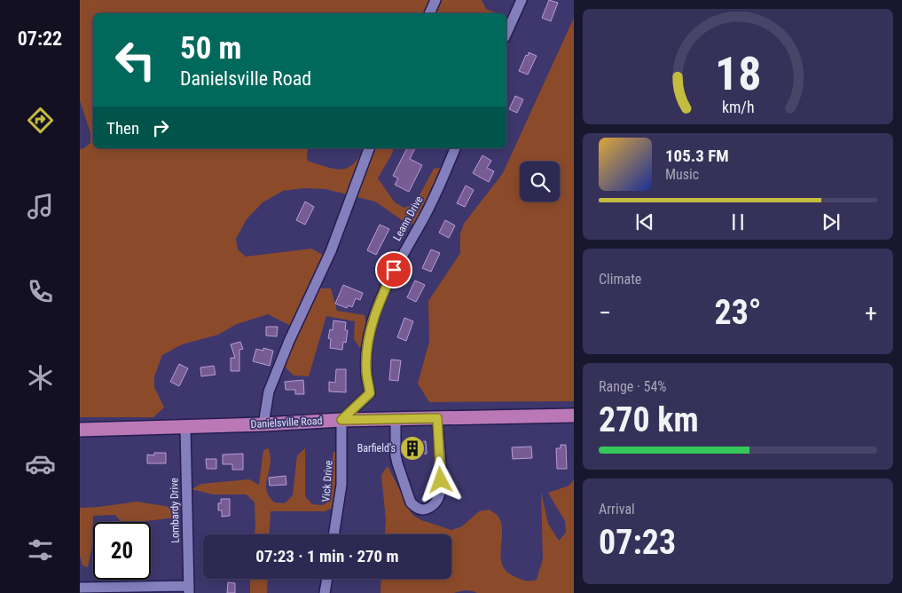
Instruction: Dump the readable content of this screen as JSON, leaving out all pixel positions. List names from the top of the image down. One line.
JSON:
{"streets":{"main road":["Danielsville Road"],"street":["Leann Drive","Vick Drive","Lombardy Drive"]},"crossings":[["Leann Drive","Danielsville Road"],["Leann Drive","Vick Drive"],["Danielsville Road","Vick Drive"],["Danielsville Road","Lombardy Drive"]],"places":{"building":["Barfield's"]},"page":{"tabs":"07:22","turn":["50 m","Danielsville Road"],"then":"Then","song":["105.3 FM","Music"],"tile":["Climate",["Range · 54%","270 km"],["Arrival","07:23"]],"heat":["−","23°","+"],"limit":"20","trip":"07:23 · 1 min · 270 m","gauge":["18","km/h"]}}
